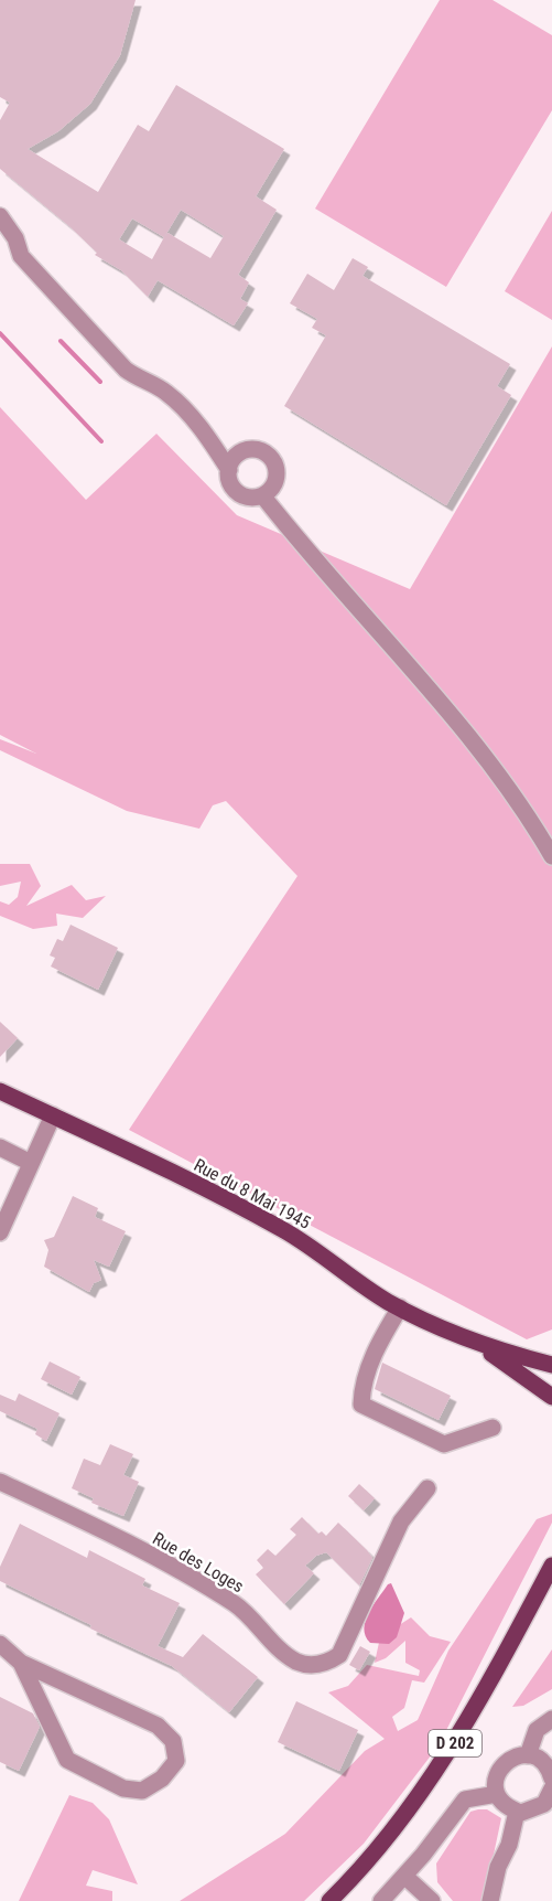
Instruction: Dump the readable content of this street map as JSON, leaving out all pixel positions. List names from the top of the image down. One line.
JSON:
{"streets":{"main road":["Rue du 8 Mai 1945","D 202"],"street":["Rue des Loges"]}}
